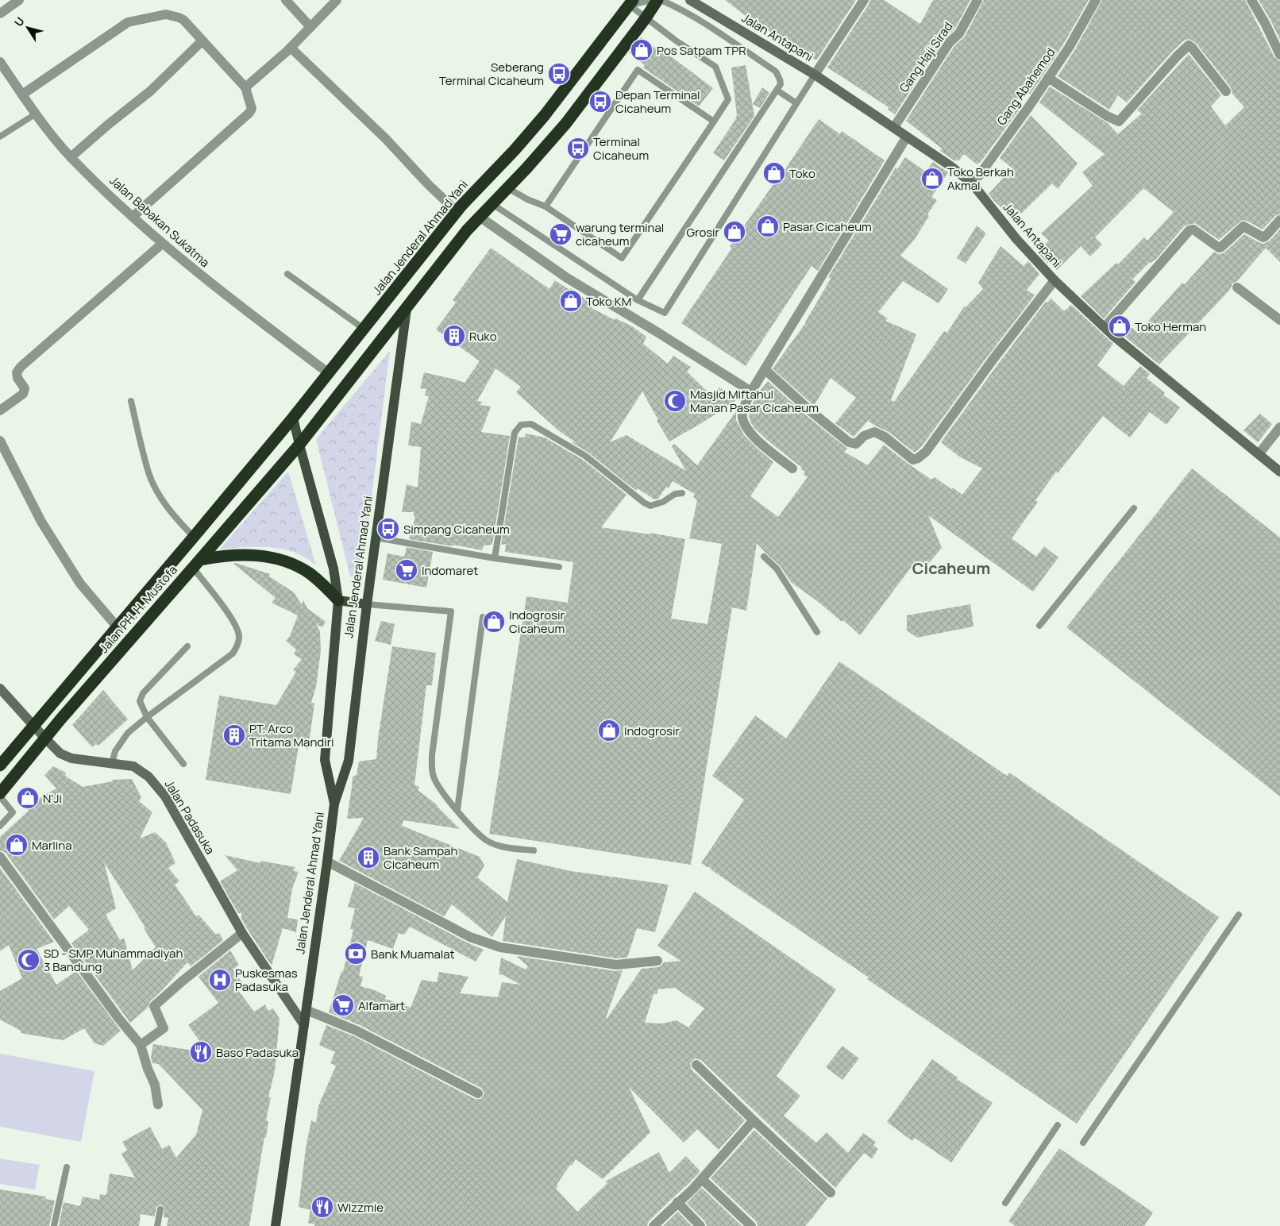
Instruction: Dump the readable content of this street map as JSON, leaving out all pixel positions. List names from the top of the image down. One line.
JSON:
{"streets":{"highway":["Jalan Jenderal Ahmad Yani","Jalan PH. H. Mustofa"],"street":["Jalan Antapani","Gang Haji Sirad","Gang Abahemod","Jalan Babakan Sukatma","Jalan Padasuka"]},"crossings":[["Jalan Antapani","Gang Haji Sirad"],["Jalan Antapani","Gang Abahemod"],["Jalan Babakan Sukatma","Jalan Jenderal Ahmad Yani"],["Jalan Jenderal Ahmad Yani","Jalan PH. H. Mustofa"],["Jalan Jenderal Ahmad Yani","Jalan Padasuka"],["Jalan PH. H. Mustofa","Jalan Padasuka"]],"districts":["Cicaheum"],"places":{"shop":["Pos Satpam TPR","Toko","Toko Berkah Akmal","Pasar Cicaheum","Grosir","Toko KM","Toko Herman","Indogrosir Cicaheum","Indogrosir","N'Ji","Marlina"],"bus stop":["Seberang Terminal Cicaheum","Depan Terminal Cicaheum","Terminal Cicaheum","Simpang Cicaheum"],"supermarket":["warung terminal cicaheum","Indomaret","Alfamart"],"building":["Ruko","PT. Arco Tritama Mandiri","Bank Sampah Cicaheum"],"mosque":["Masjid Miftahul Manan Pasar Cicaheum","SD - SMP Muhammadiyah 3 Bandung"],"bank":["Bank Muamalat"],"hospital":["Puskesmas Padasuka"],"restaurant":["Baso Padasuka","Wizzmie"]},"north":"top left"}
